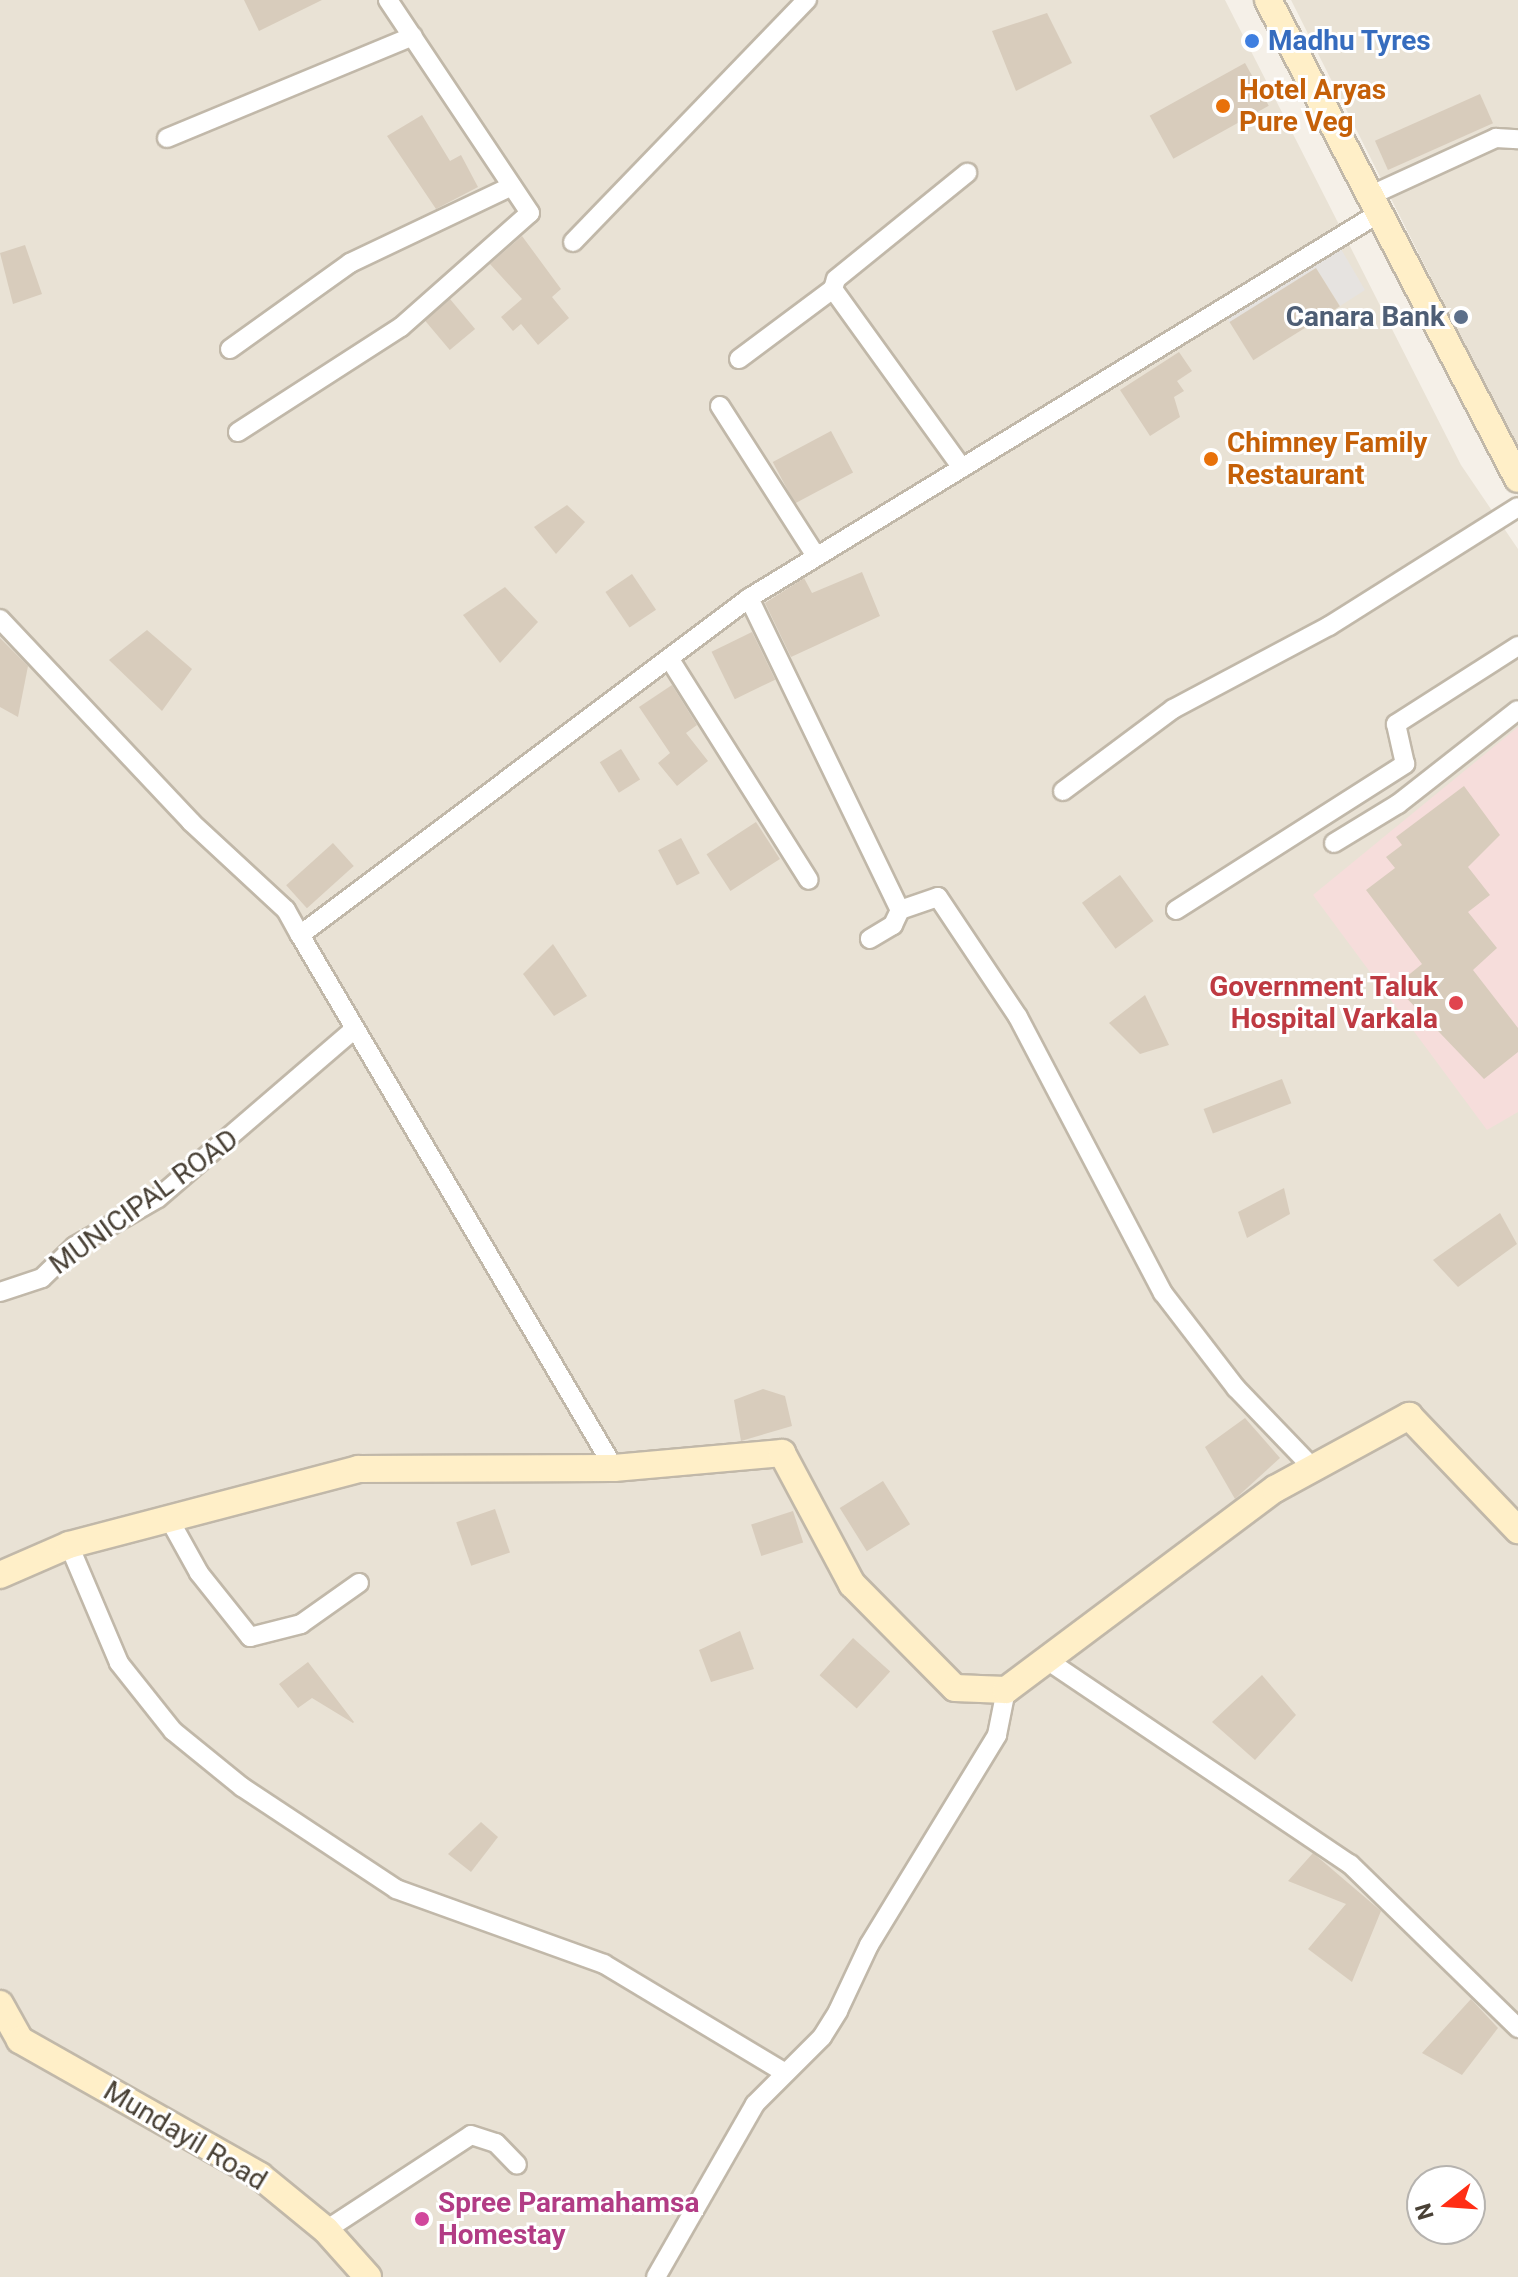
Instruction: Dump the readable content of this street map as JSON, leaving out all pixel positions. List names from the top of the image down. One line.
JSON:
{"streets":{"main road":["Mundayil Road"],"street":["MUNICIPAL ROAD"]},"places":["Madhu Tyres","Hotel Aryas Pure Veg","Canara Bank","Chimney Family Restaurant","Government Taluk Hospital Varkala","Spree Paramahamsa Homestay"],"north":"left"}
